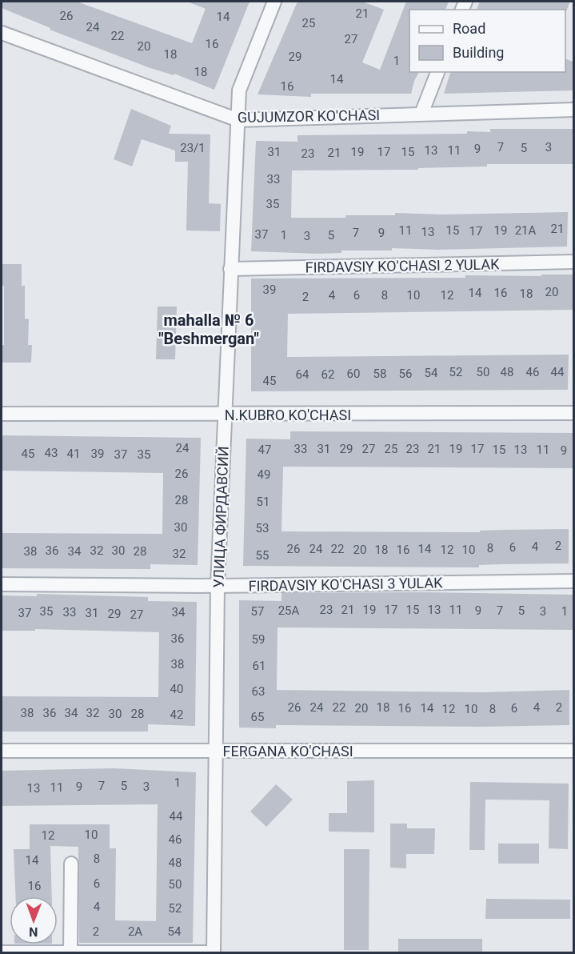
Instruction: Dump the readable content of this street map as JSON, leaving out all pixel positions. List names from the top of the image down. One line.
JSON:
{"streets":{"street":["GUJUMZOR KO'CHASI","FIRDAVSIY KO'CHASI 2 YULAK","N.KUBRO KO'CHASI","УЛИЦА ФИРДАВСИЙ","FIRDAVSIY KO'CHASI 3 YULAK","FERGANA KO'CHASI"]},"crossings":[["GUJUMZOR KO'CHASI","УЛИЦА ФИРДАВСИЙ"],["FIRDAVSIY KO'CHASI 2 YULAK","УЛИЦА ФИРДАВСИЙ"],["N.KUBRO KO'CHASI","УЛИЦА ФИРДАВСИЙ"],["УЛИЦА ФИРДАВСИЙ","FIRDAVSIY KO'CHASI 3 YULAK"],["УЛИЦА ФИРДАВСИЙ","FERGANA KO'CHASI"]],"districts":["mahalla № 6 \"Beshmergan\""],"house_numbers":["21","26","14","25","24","22","27","16","20","18","29","1","18","14","16","7","3","23/1","5","9","13","11","31","19","17","15","21","23","33","35","21","11","15","19","21A","17","13","7","9","37","1","5","3","39","20","14","16","18","4","6","8","10","12","2","52","50","48","46","44","54","60","58","56","64","62","45","24","33","31","29","27","25","23","21","19","17","47","15","13","11","9","43","45","41","39","37","35","26","49","28","51","30","53","2","4","6","8","26","24","22","14","20","18","16","12","10","36","32","30","38","34","28","32","55","23","21","19","17","15","13","11","25А","9","7","5","35","57","3","1","33","34","37","31","29","27","36","59","38","61","40","63","26","24","22","18","4","2","20","16","14","6","12","10","8","38","36","34","32","30","28","42","65","1","7","5","9","3","11","13","44","10","12","46","8","14","48","6","50","16","4","52","2","2А","54"],"legend":["Road","Building"],"north":"bottom"}
